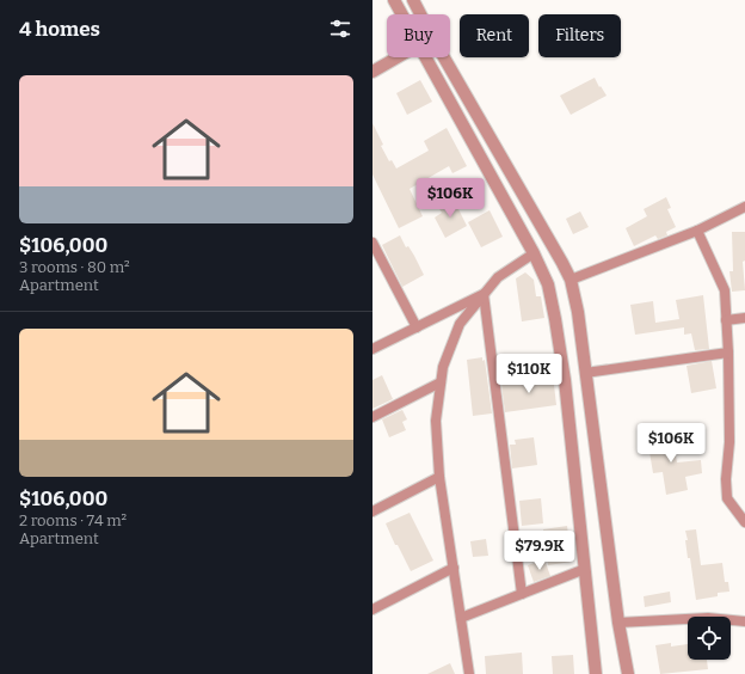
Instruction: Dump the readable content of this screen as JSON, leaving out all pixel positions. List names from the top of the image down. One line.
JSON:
{"page":{"heading":"4 homes","chip":["Buy","Rent","Filters"],"list":[{"name":"$106,000","note":"3 rooms · 80 m² · Apartment"},{"name":"$106,000","note":"2 rooms · 74 m² · Apartment"}],"price":["$106K","$110K","$106K","$79.9K"]}}
